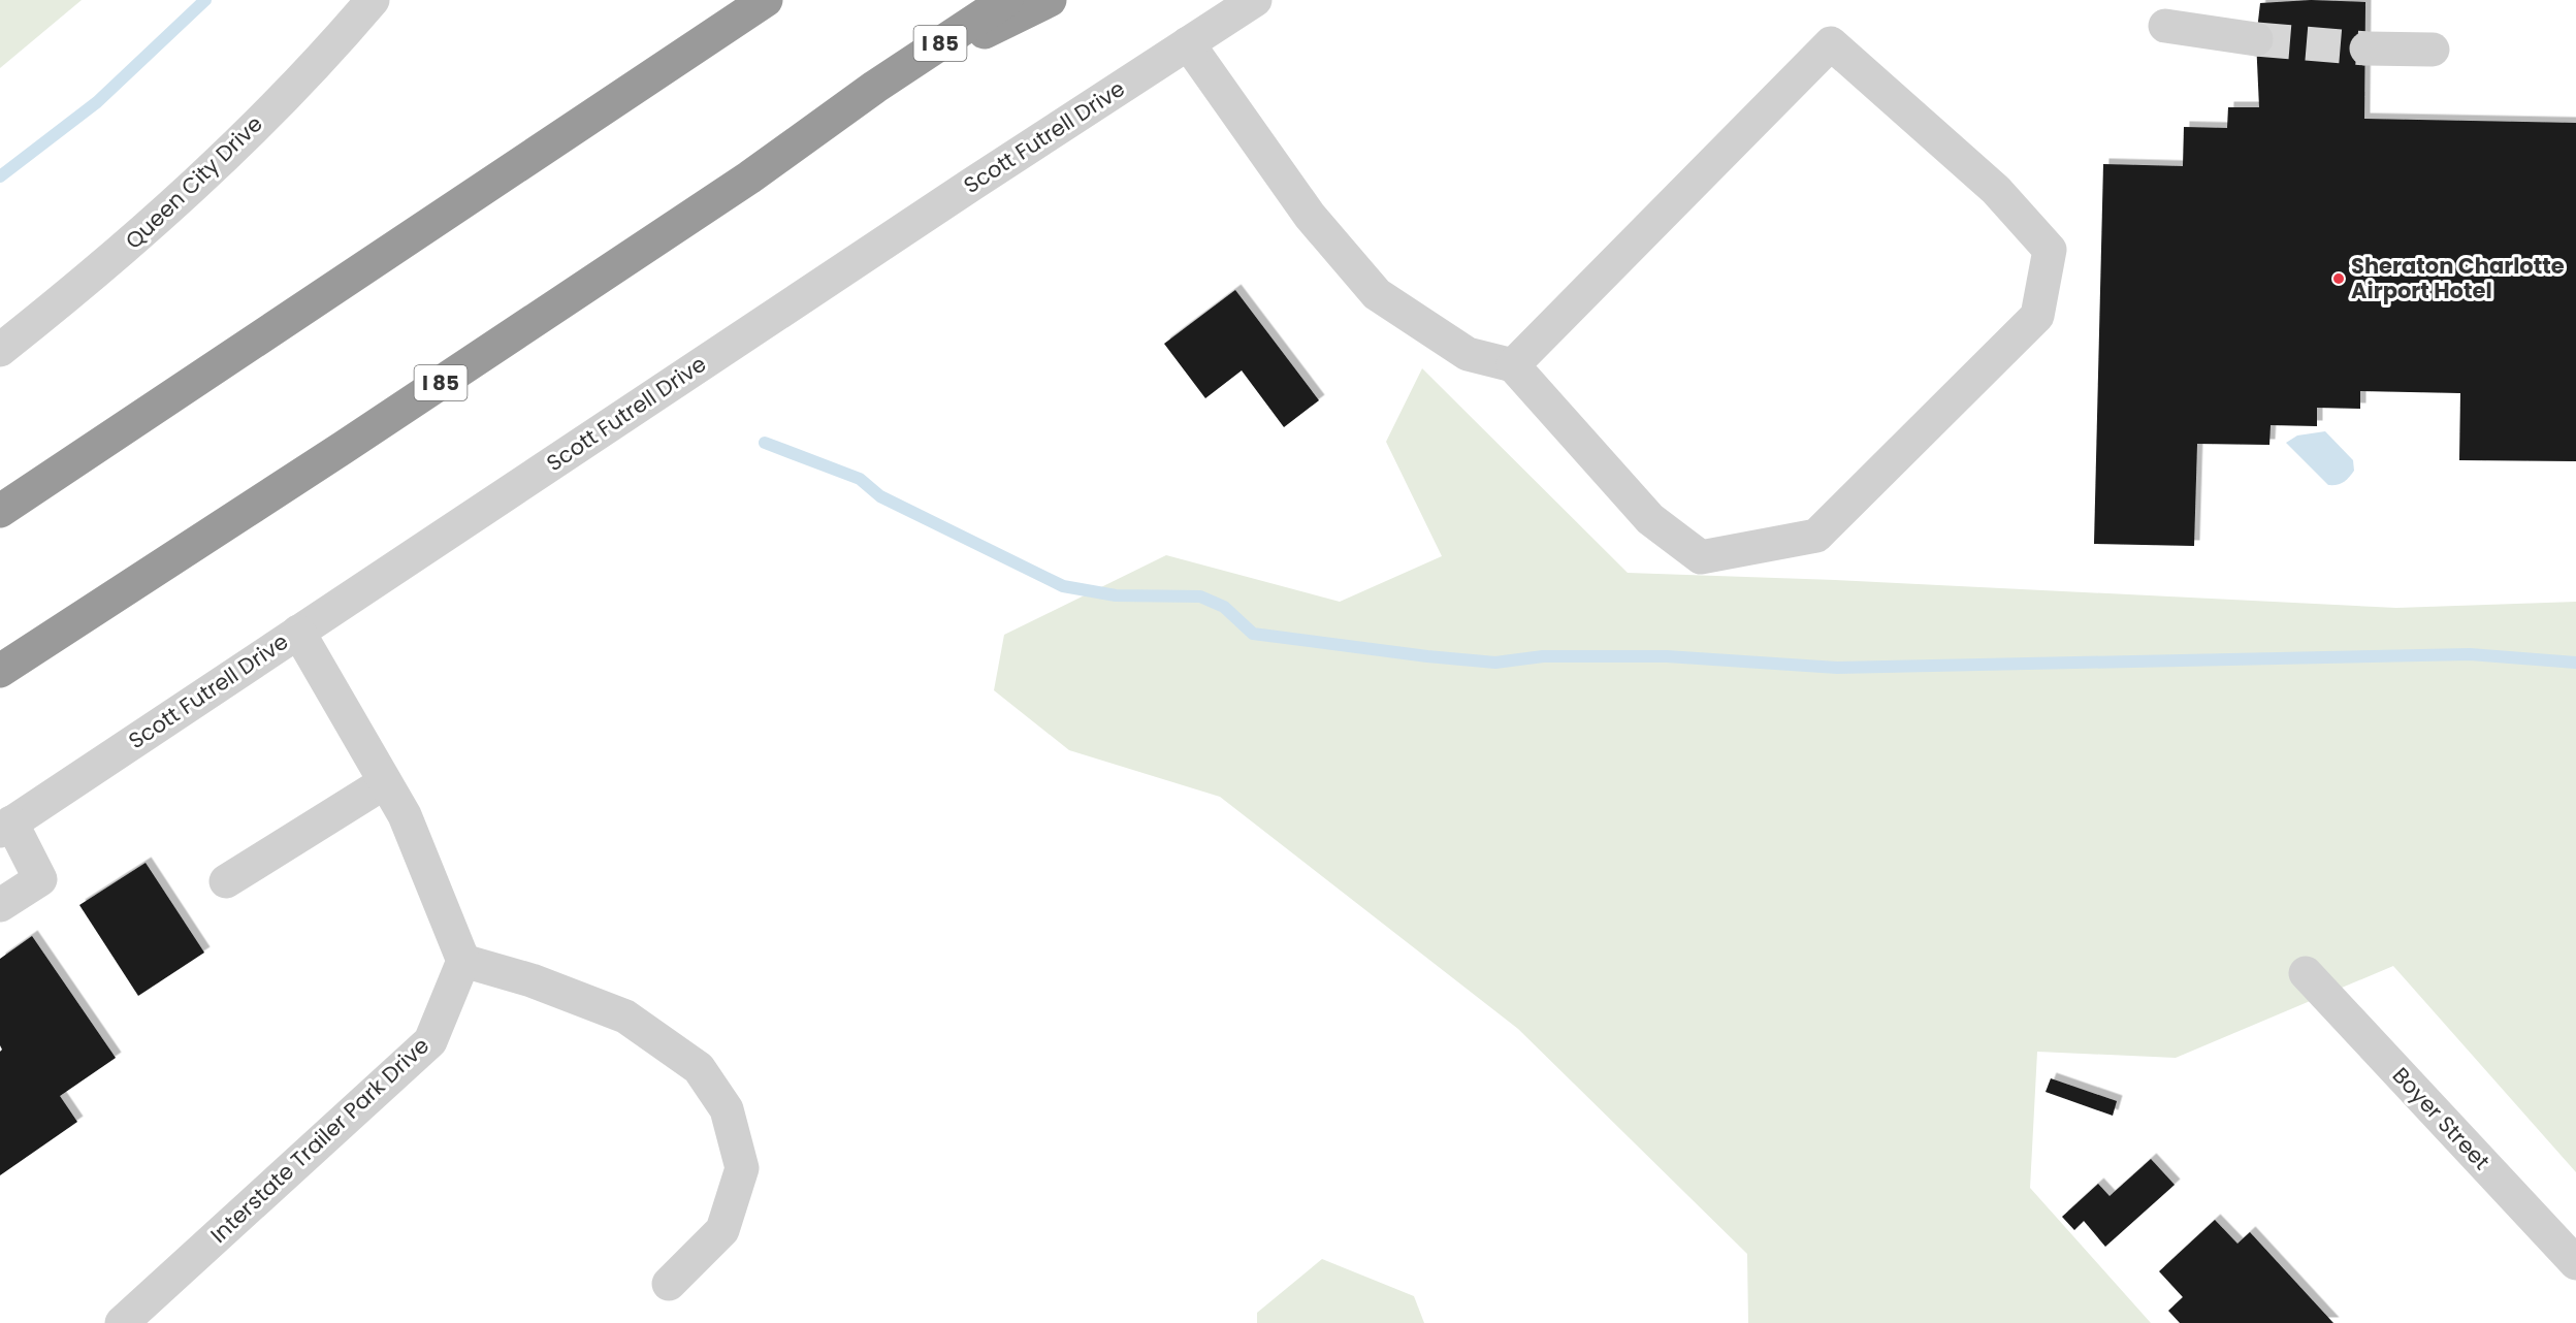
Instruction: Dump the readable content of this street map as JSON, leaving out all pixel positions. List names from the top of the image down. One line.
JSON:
{"streets":{"highway":["I 85"],"street":["Scott Futrell Drive","Queen City Drive","Boyer Street","Interstate Trailer Park Drive"]},"places":["Sheraton Charlotte Airport Hotel"]}
